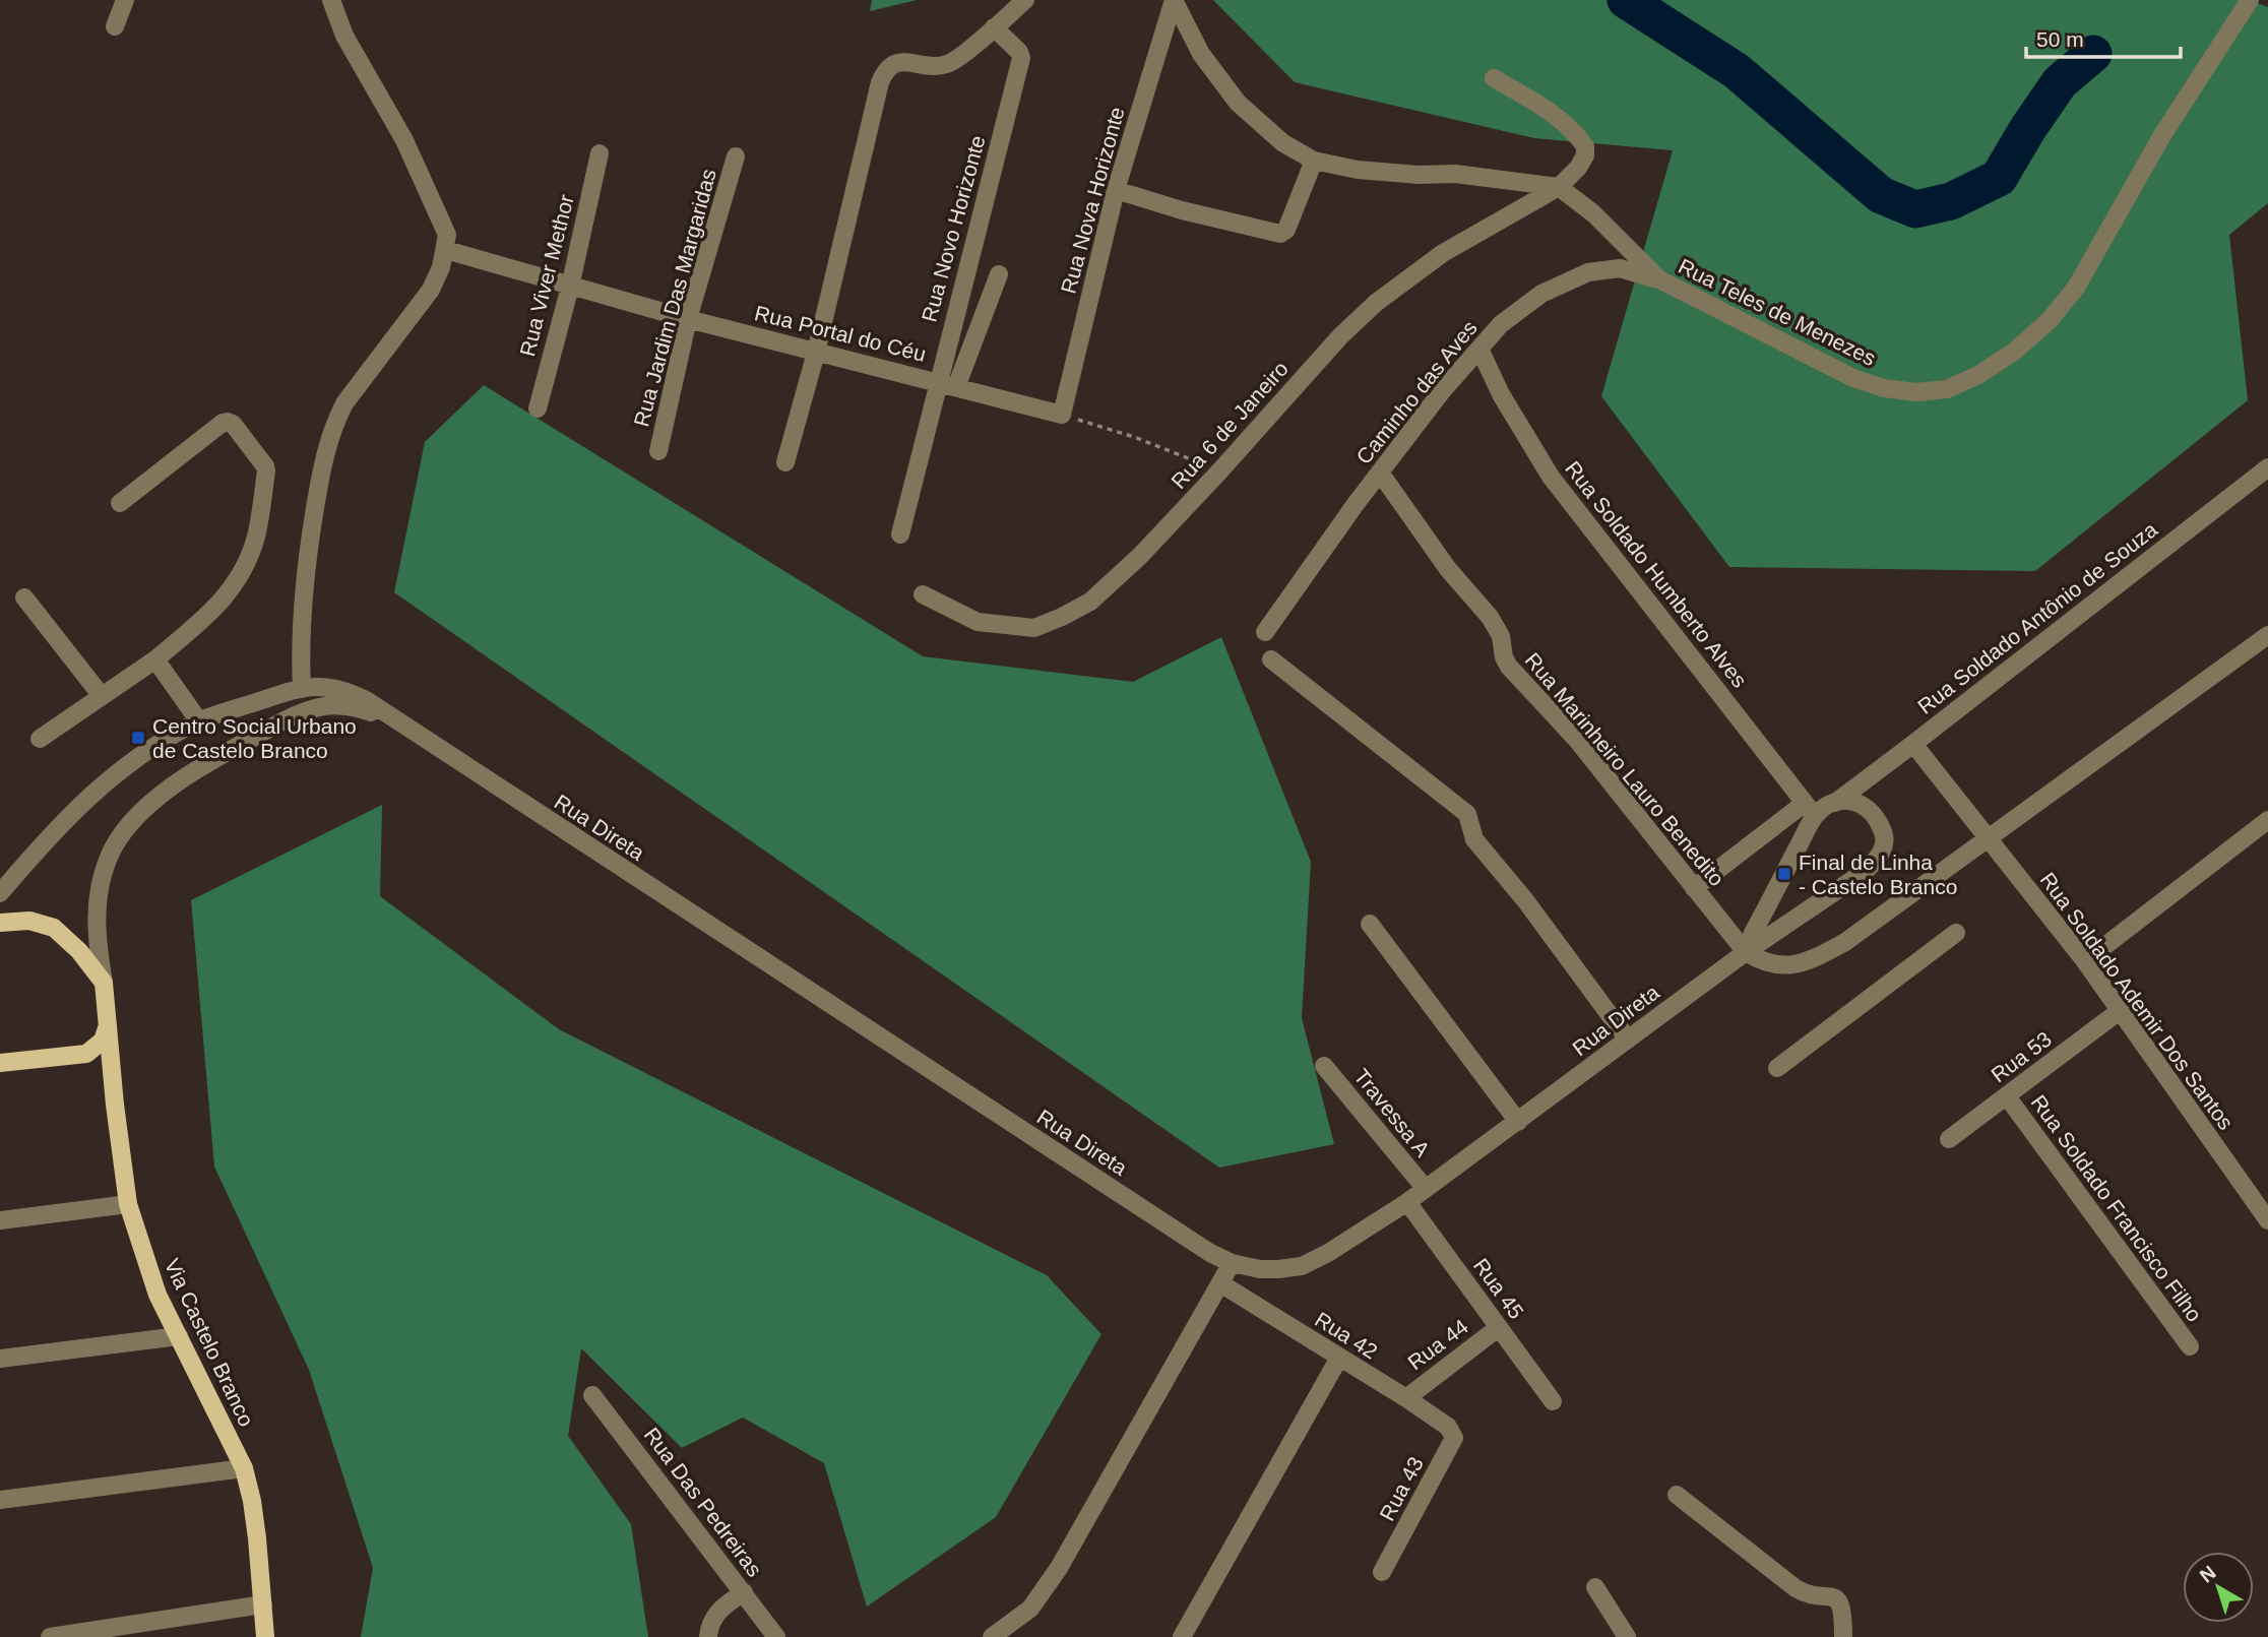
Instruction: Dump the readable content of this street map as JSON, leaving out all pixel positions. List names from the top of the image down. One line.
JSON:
{"streets":{"main road":["Via Castelo Branco"],"street":["Rua Nova Horizonte","Rua Novo Horizonte","Rua Viver Methor","Rua Jardim Das Margaridas","Rua Teles de Menezes","Rua Portal do Céu","Caminho das Aves","Rua 6 de Janeiro","Rua Soldado Humberto Alves","Rua Soldado Antônio de Souza","Rua Marinheiro Lauro Benedito","Rua Direta","Rua Soldado Ademir Dos Santos","Rua 53","Travessa A","Rua Soldado Francisco Filho","Rua 45","Rua 42","Rua 44","Rua 43","Rua Das Pedreiras"]},"crossings":[["Rua Nova Horizonte","Rua Portal do Céu"],["Rua Novo Horizonte","Rua Portal do Céu"],["Rua Viver Methor","Rua Portal do Céu"],["Rua Jardim Das Margaridas","Rua Portal do Céu"],["Rua Teles de Menezes","Caminho das Aves"],["Rua Teles de Menezes","Rua 6 de Janeiro"],["Caminho das Aves","Rua Soldado Humberto Alves"],["Caminho das Aves","Rua Marinheiro Lauro Benedito"],["Rua Soldado Humberto Alves","Rua Direta"],["Rua Soldado Antônio de Souza","Rua Direta"],["Rua Soldado Antônio de Souza","Rua Soldado Ademir Dos Santos"],["Rua Marinheiro Lauro Benedito","Rua Direta"],["Rua Direta","Travessa A"],["Rua Direta","Rua 45"],["Rua Direta","Via Castelo Branco"],["Rua Soldado Ademir Dos Santos","Rua 53"],["Rua 53","Rua Soldado Francisco Filho"],["Rua 45","Rua 44"],["Rua 42","Rua 44"],["Rua 42","Rua 43"]],"places":{"transit":["Centro Social Urbano de Castelo Branco","Final de Linha - Castelo Branco"]},"scale_bar":"50 m","north":"top left"}
